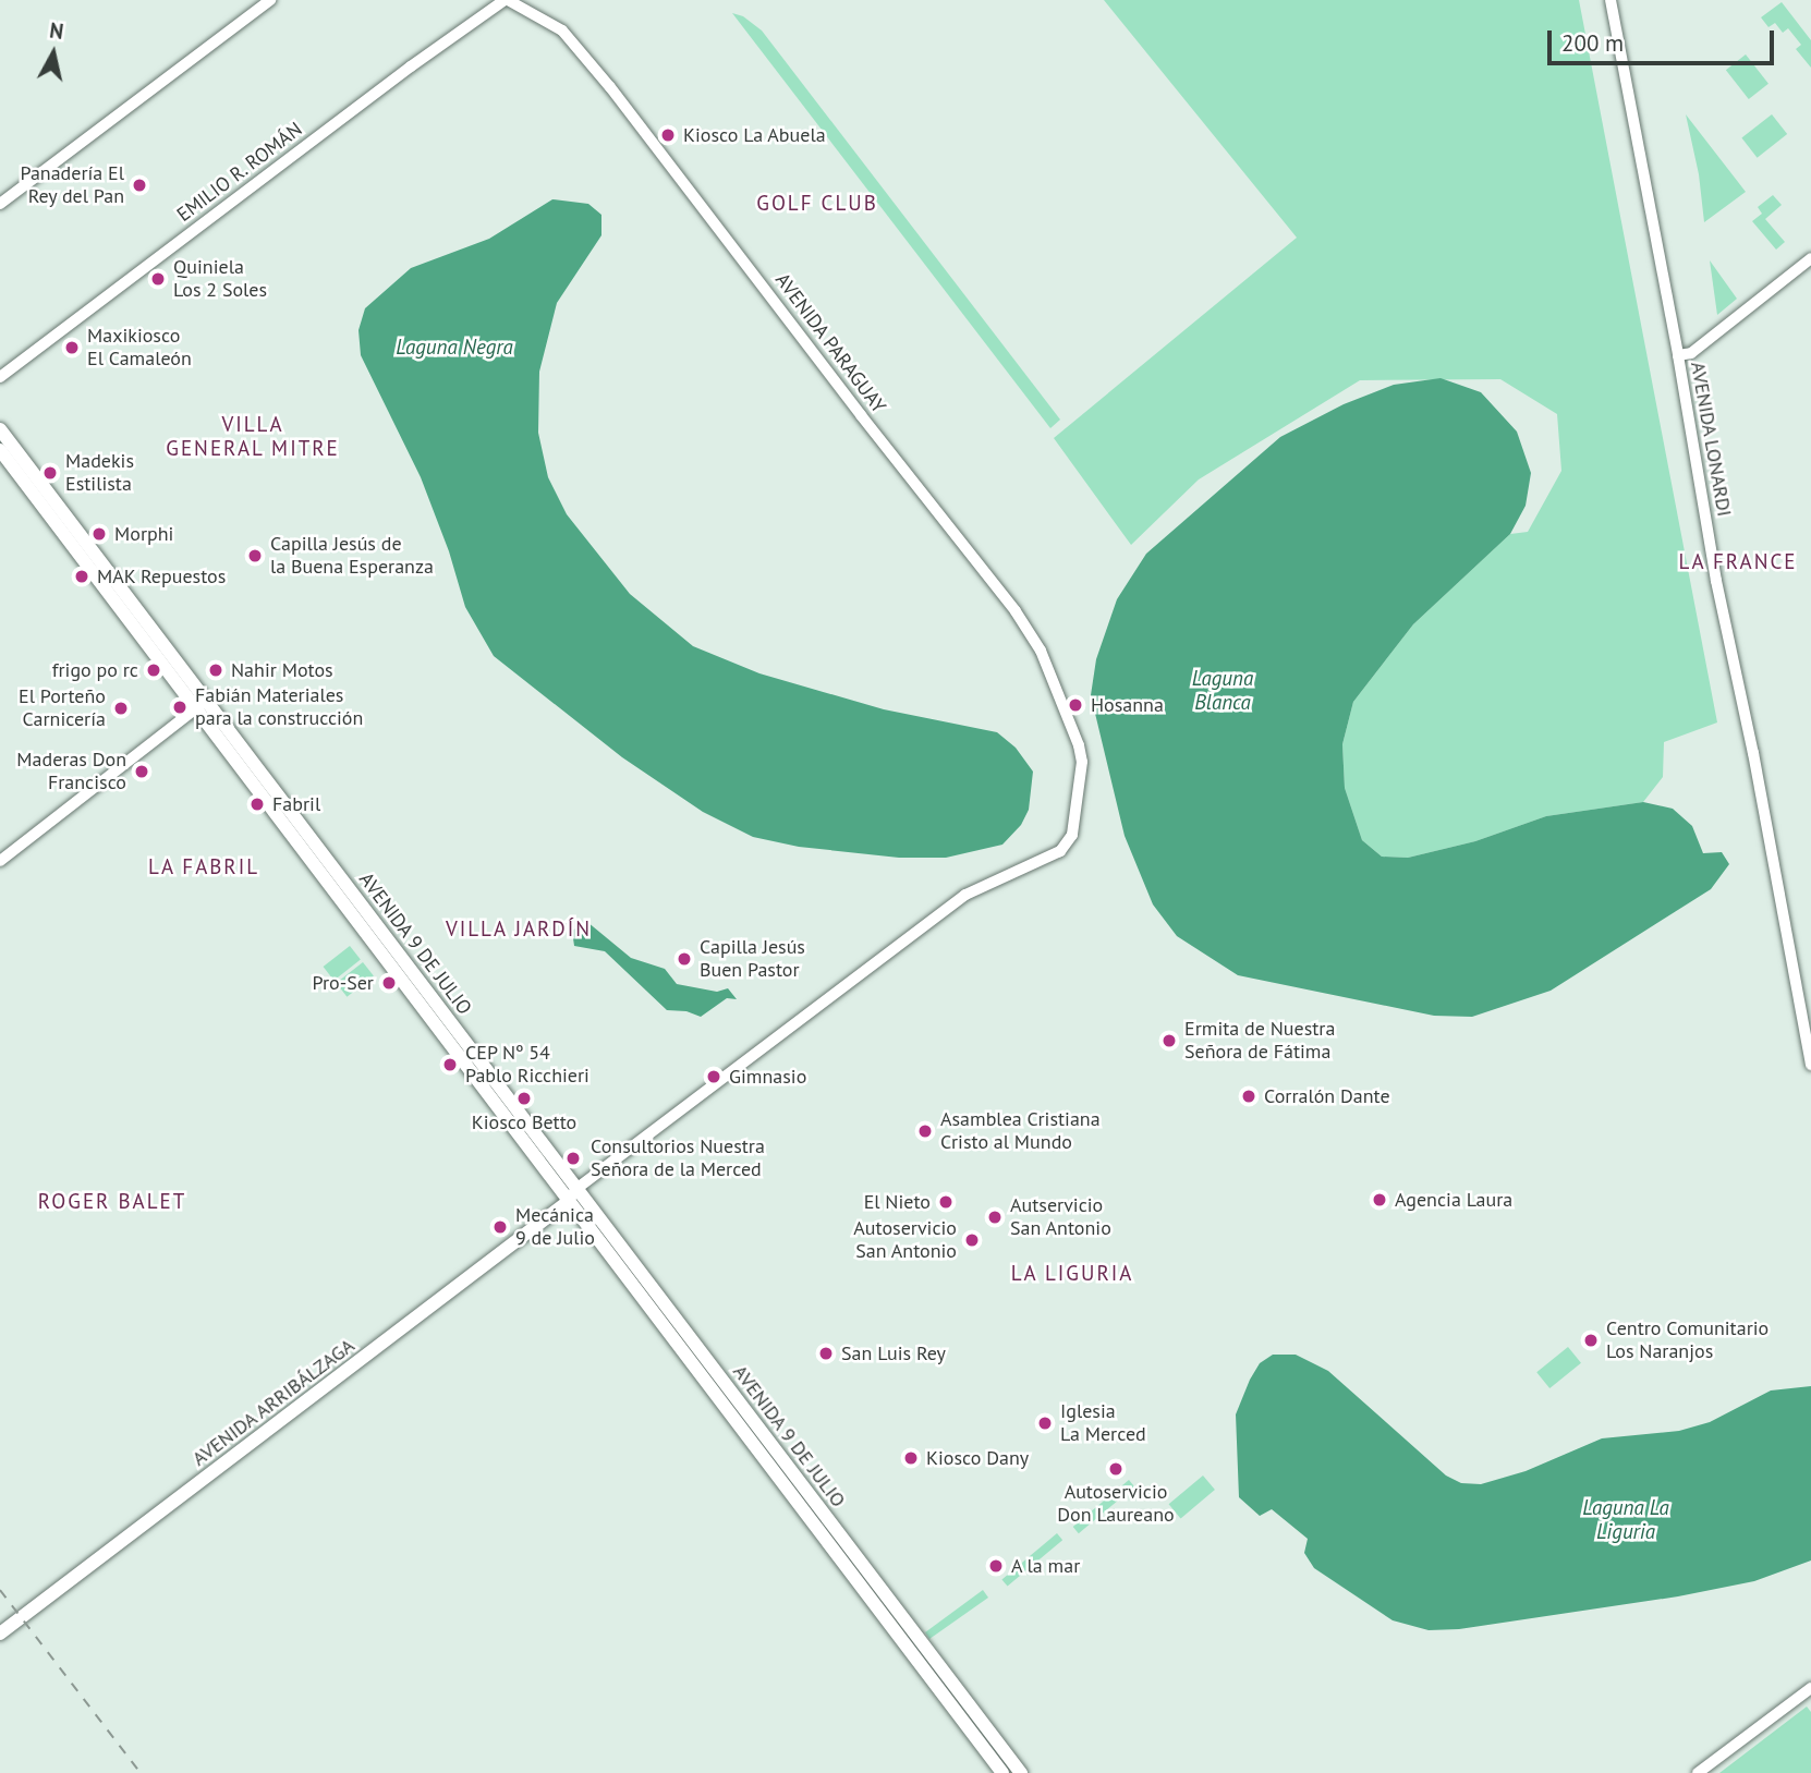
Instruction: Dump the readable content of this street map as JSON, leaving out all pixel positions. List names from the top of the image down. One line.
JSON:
{"streets":{"main road":["AVENIDA 9 DE JULIO","AVENIDA ARRIBÁLZAGA"],"street":["EMILIO R. ROMÁN","AVENIDA PARAGUAY","AVENIDA LONARDI"]},"crossings":[["EMILIO R. ROMÁN","AVENIDA PARAGUAY"],["AVENIDA PARAGUAY","AVENIDA 9 DE JULIO"],["AVENIDA PARAGUAY","AVENIDA ARRIBÁLZAGA"],["AVENIDA 9 DE JULIO","AVENIDA ARRIBÁLZAGA"]],"districts":["GOLF CLUB","VILLA GENERAL MITRE","LA FRANCE","LA FABRIL","VILLA JARDÍN","ROGER BALET","LA LIGURIA"],"water":["Laguna Negra","Laguna Blanca","Laguna La Liguria"],"places":["Kiosco La Abuela","Panadería El Rey del Pan","Quiniela Los 2 Soles","Maxikiosco El Camaleón","Madekis Estilista","Morphi","Capilla Jesús de la Buena Esperanza","MAK Repuestos","frigo po rc","Nahir Motos","Hosanna","Fabián Materiales para la construcción","El Porteño Carnicería","Maderas Don Francisco","Fabril","Capilla Jesús Buen Pastor","Pro-Ser","Ermita de Nuestra Señora de Fátima","CEP Nº 54 Pablo Ricchieri","Gimnasio","Corralón Dante","Kiosco Betto","Asamblea Cristiana Cristo al Mundo","Consultorios Nuestra Señora de la Merced","Agencia Laura","El Nieto","Autservicio San Antonio","Mecánica 9 de Julio","Autoservicio San Antonio","Centro Comunitario Los Naranjos","San Luis Rey","Iglesia La Merced","Kiosco Dany","Autoservicio Don Laureano","A la mar"],"scale_bar":"200 m","north":"top"}
